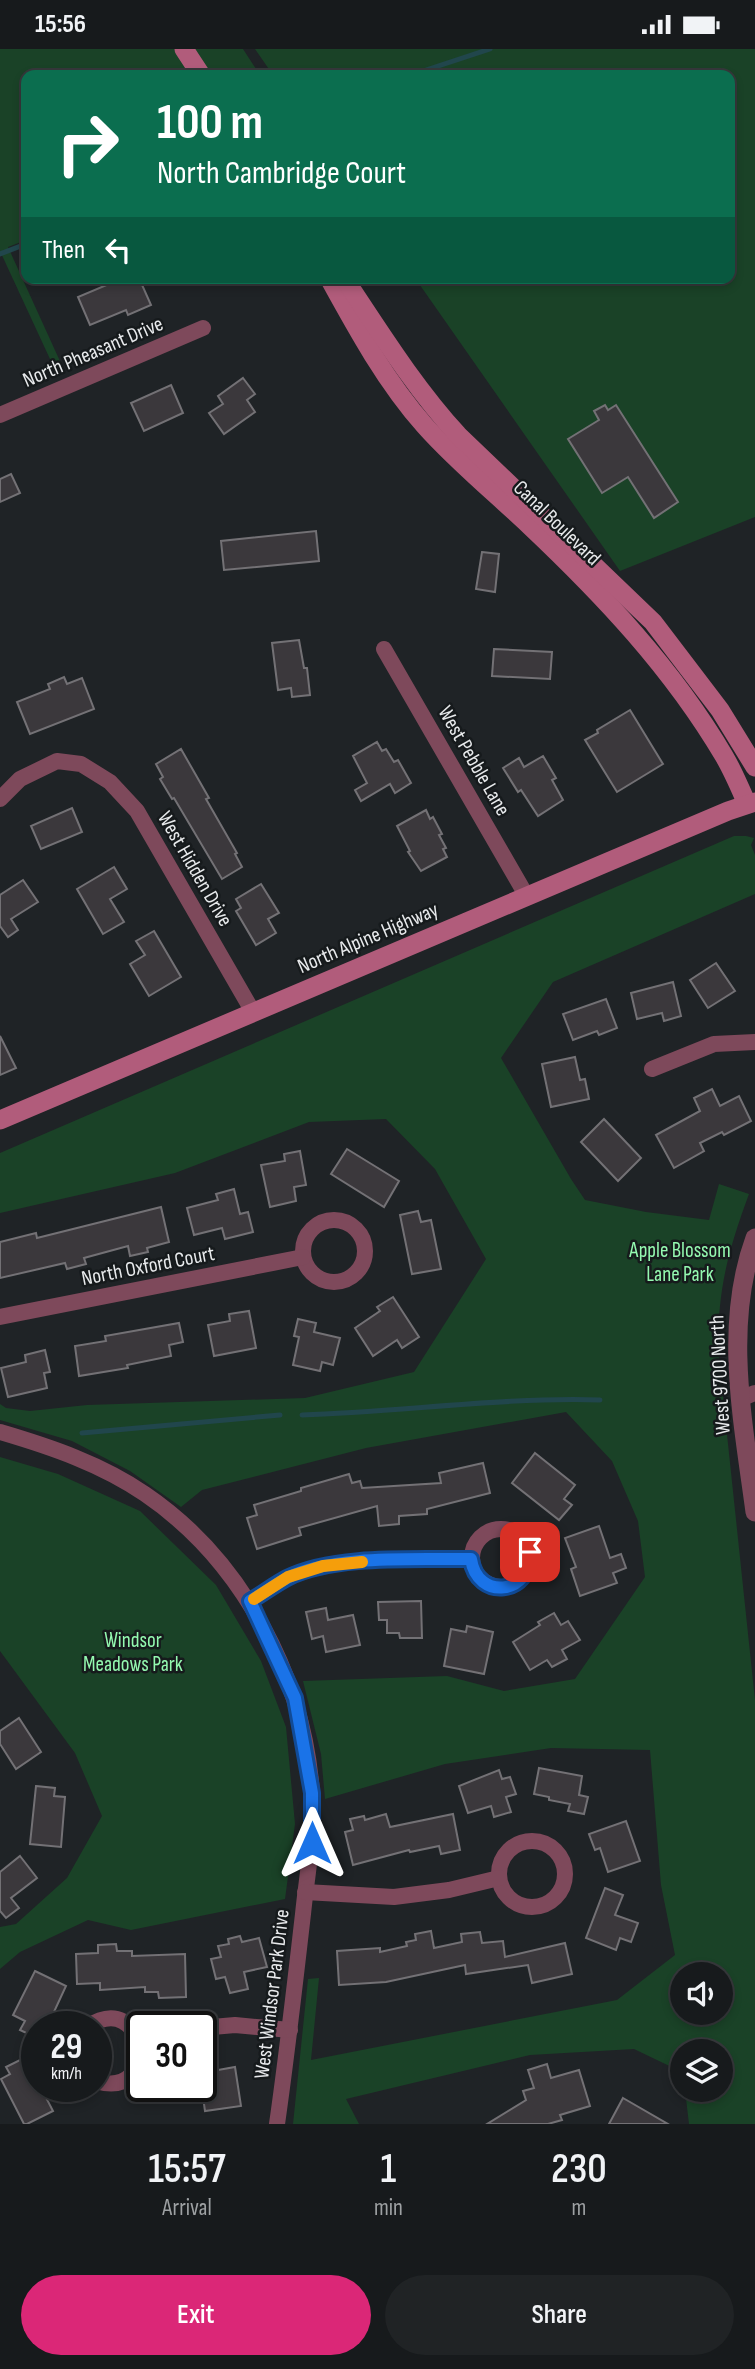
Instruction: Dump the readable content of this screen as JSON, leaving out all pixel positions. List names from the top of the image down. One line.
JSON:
{"streets":{"main road":["Canal Boulevard","North Alpine Highway"],"street":["North Pheasant Drive","West Pebble Lane","West Hidden Drive","North Oxford Court","West 9700 North","West Windsor Park Drive"]},"crossings":[["Canal Boulevard","North Alpine Highway"],["West Pebble Lane","North Alpine Highway"],["West Hidden Drive","North Alpine Highway"]],"parks":["Apple Blossom Lane Park","Windsor Meadows Park"],"page":{"status":"15:56","turn":["100 m","North Cambridge Court"],"then":"Then","speed":"29 km/h","limit":"30","eta":["15:57","Arrival","1","min","230","m"],"buttons":["Exit","Share"]}}
